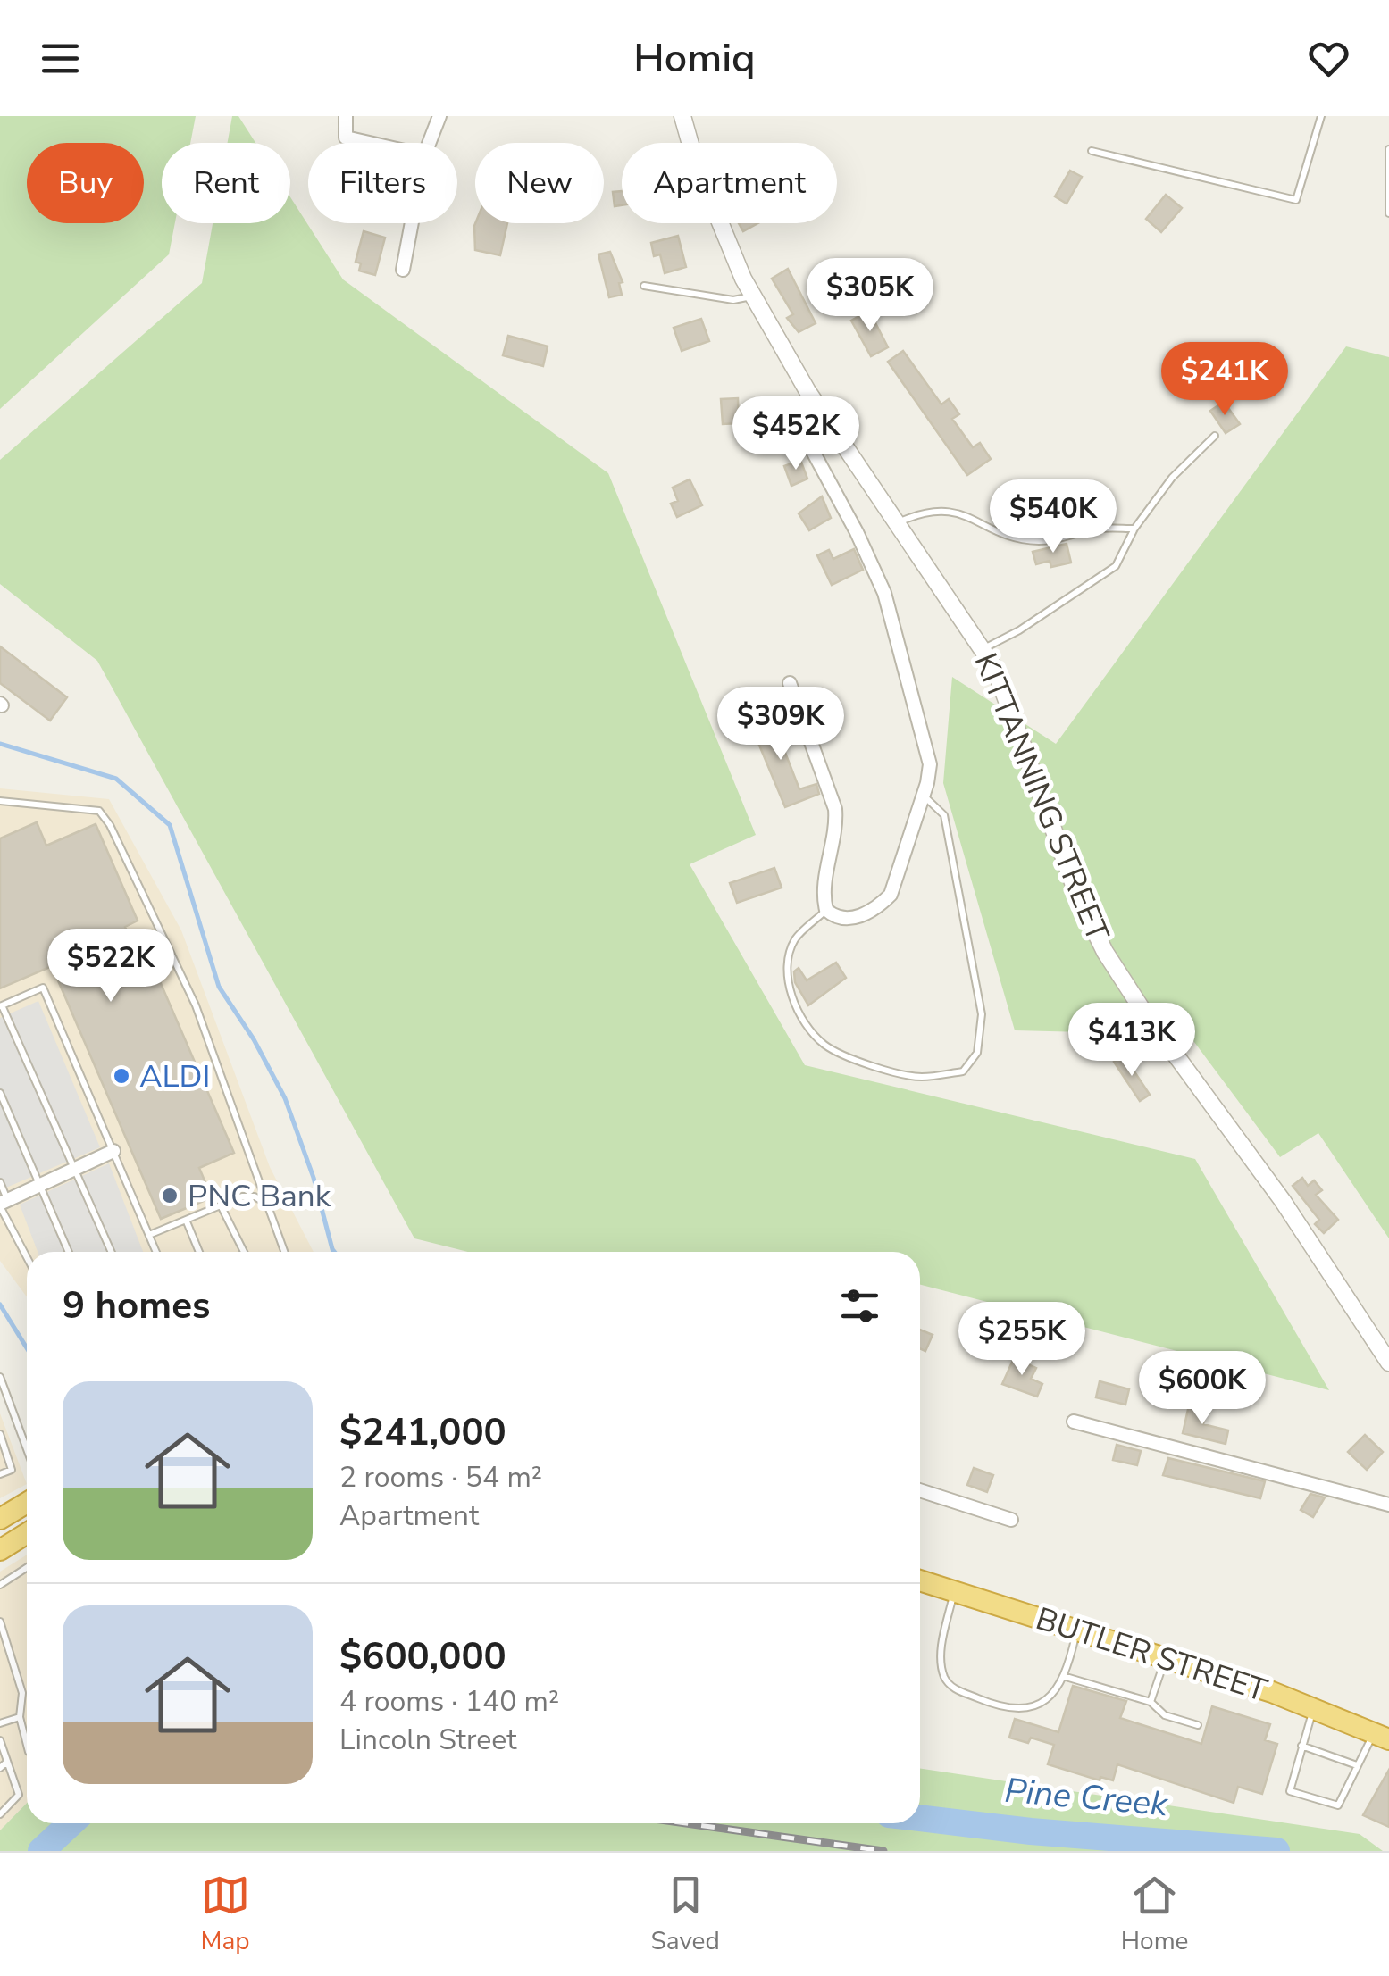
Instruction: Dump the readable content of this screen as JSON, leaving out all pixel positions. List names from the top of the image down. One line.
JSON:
{"streets":{"highway":["BUTLER STREET"],"street":["KITTANNING STREET"]},"water":["Pine Creek"],"places":["ALDI","PNC Bank"],"page":{"header":"Homiq","chip":["Buy","Rent","Filters","New","Apartment"],"price":["$305K","$241K","$452K","$540K","$309K","$522K","$413K","$255K","$600K"],"heading":"9 homes","list":[{"name":"$241,000","note":"2 rooms · 54 m² · Apartment"},{"name":"$600,000","note":"4 rooms · 140 m² · Lincoln Street"}],"tabs":["Map","Saved","Home"]}}
